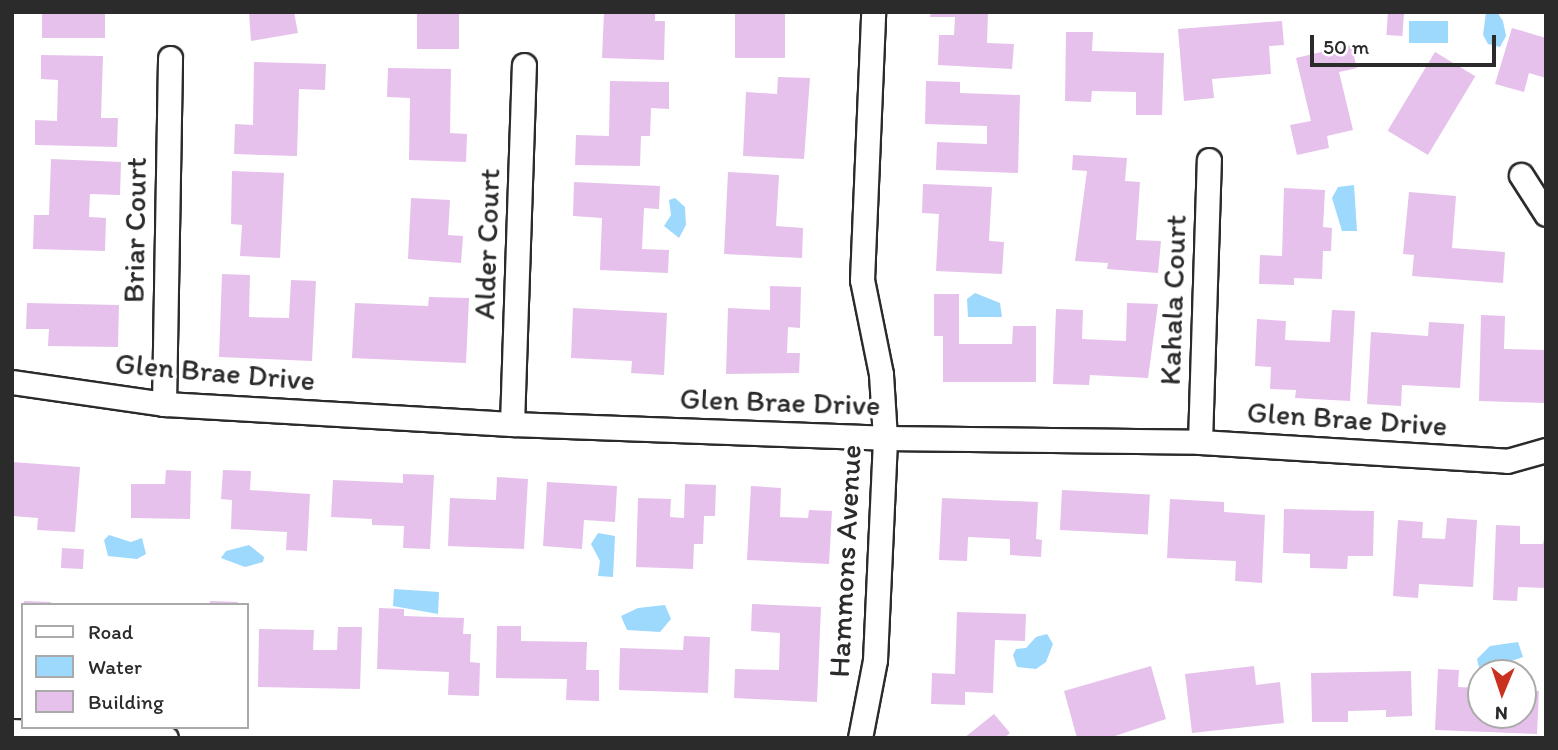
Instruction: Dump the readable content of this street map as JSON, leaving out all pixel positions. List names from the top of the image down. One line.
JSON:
{"streets":{"street":["Briar Court","Alder Court","Kahala Court","Glen Brae Drive","Hammons Avenue"]},"crossings":[["Briar Court","Glen Brae Drive"],["Alder Court","Glen Brae Drive"],["Kahala Court","Glen Brae Drive"],["Glen Brae Drive","Hammons Avenue"]],"legend":["Road","Water","Building"],"scale_bar":"50 m","north":"bottom"}
